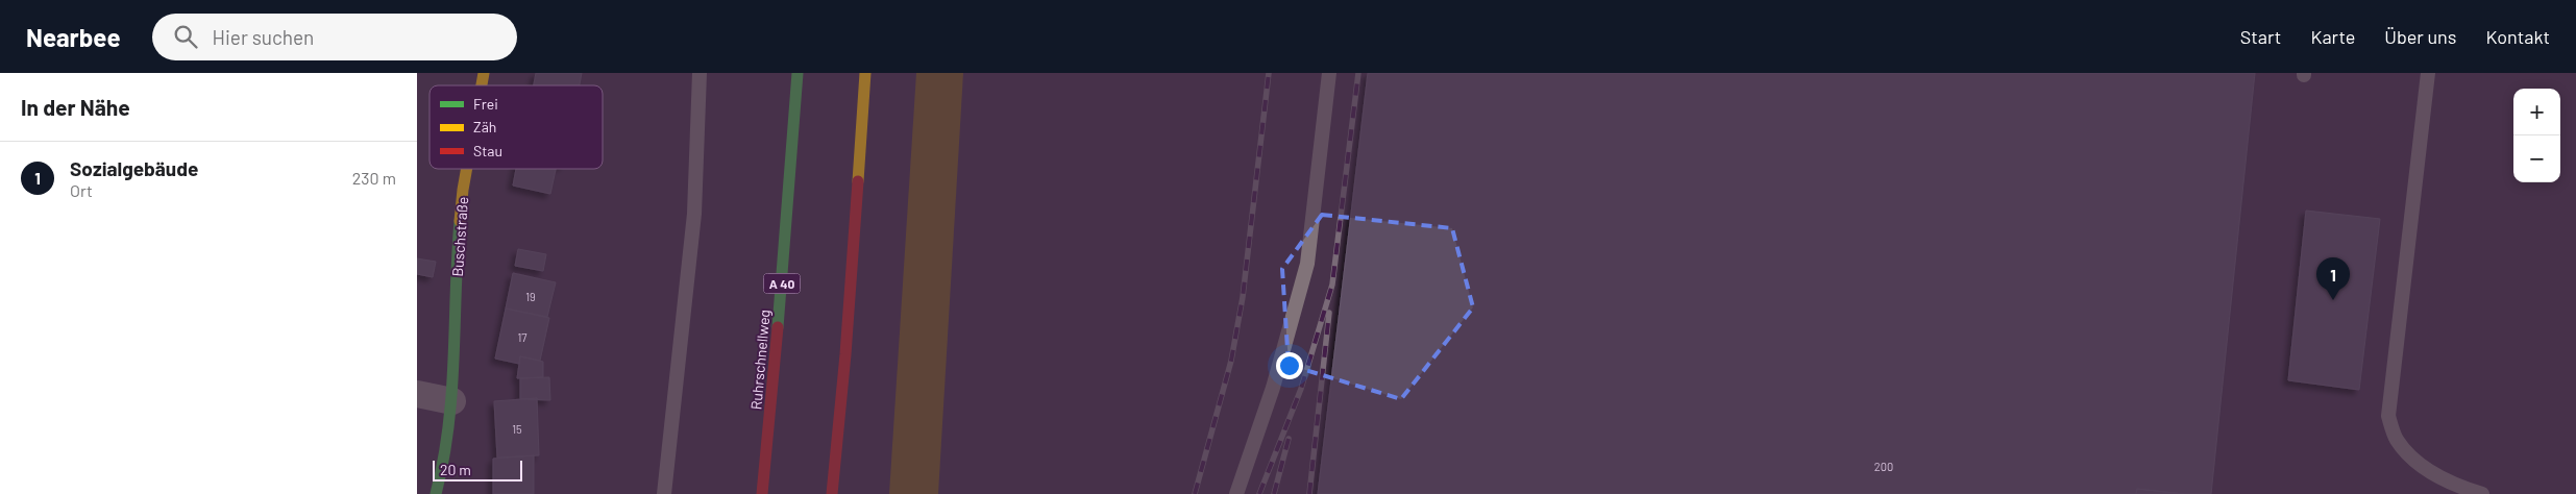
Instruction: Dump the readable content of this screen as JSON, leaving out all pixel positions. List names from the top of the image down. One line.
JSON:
{"streets":{"main road":["Buschstraße","A 40","Ruhrschnellweg"]},"house_numbers":["19","17","15","200"],"legend":["Frei","Zäh","Stau"],"scale_bar":"20 m","page":{"header":"Nearbee","search":"Hier suchen","nav":["Start","Karte","Über uns","Kontakt"],"heading":"In der Nähe","map_buttons":["+","−"],"list":[{"mark":"1","name":"Sozialgebäude","note":"Ort","value":"230 m"}],"pins":"1","scale":"20 m"}}
